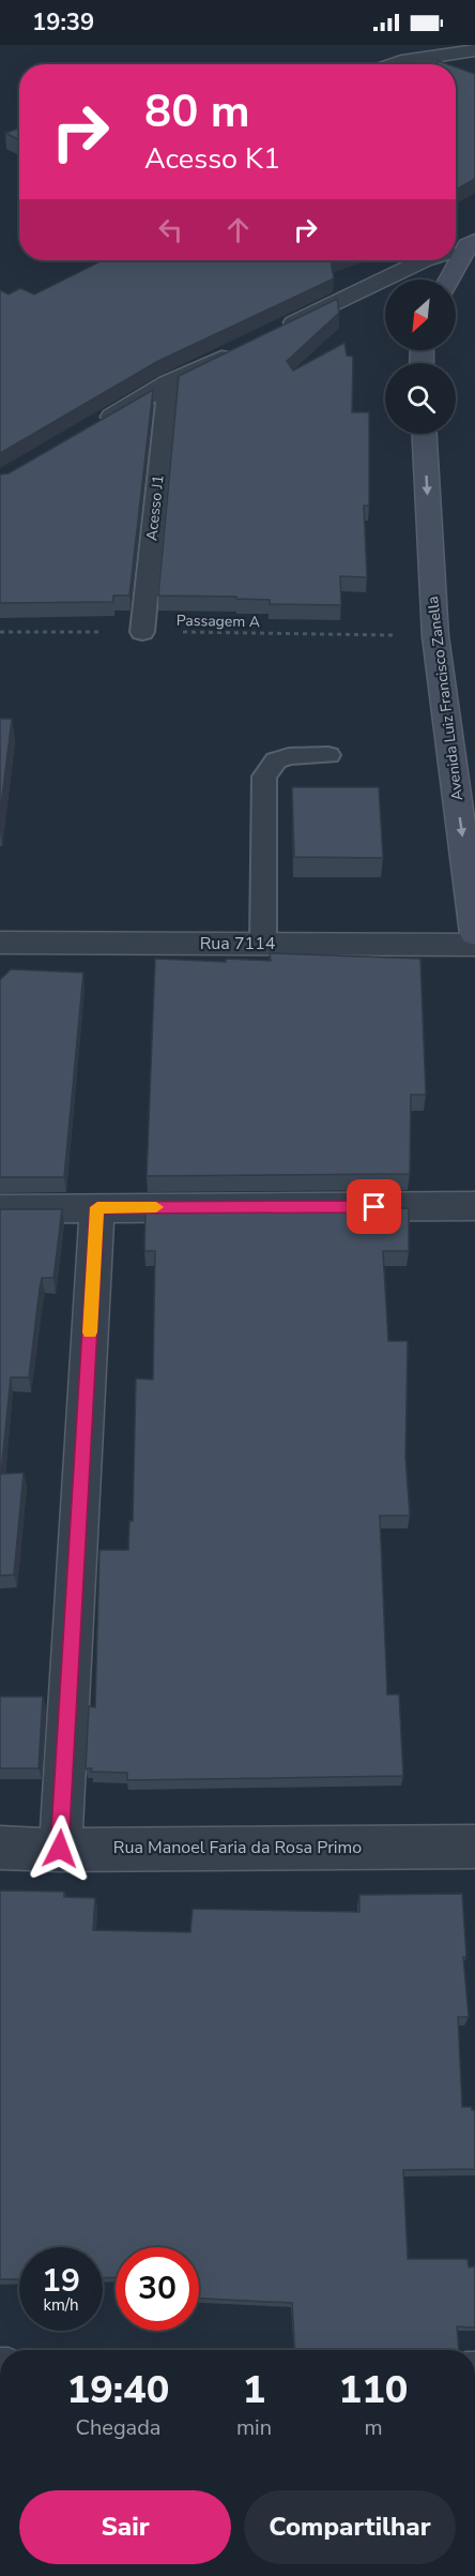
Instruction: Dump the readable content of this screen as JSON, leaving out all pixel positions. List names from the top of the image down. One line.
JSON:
{"streets":{"street":["Avenida Luiz Francisco Zanella","Rua 7114","Rua Manoel Faria da Rosa Primo"],"lane":["Acesso J1"],"path":["Passagem A"]},"crossings":[["Acesso J1","Passagem A"],["Passagem A","Avenida Luiz Francisco Zanella"]],"one_way":["Avenida Luiz Francisco Zanella"],"north":"bottom left","page":{"status":"19:39","turn":["80 m","Acesso K1"],"speed":"19 km/h","limit":"30","eta":["19:40","Chegada","1","min","110","m"],"buttons":["Sair","Compartilhar"]}}
